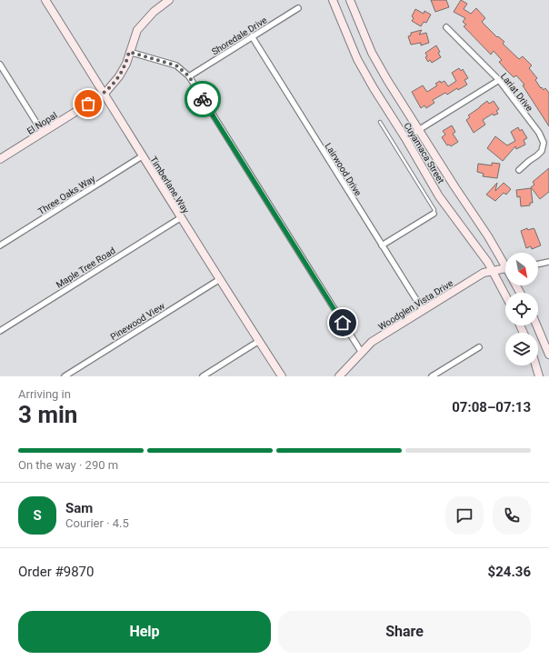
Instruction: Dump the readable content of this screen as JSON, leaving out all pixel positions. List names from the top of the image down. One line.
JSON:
{"streets":{"street":["Shoredale Drive","Lariat Drive","El Nopal","Cuyamaca Street","Lairwood Drive","Timberlane Way","Three Oaks Way","Maple Tree Road","Woodglen Vista Drive","Pinewood View"]},"crossings":[["Shoredale Drive","Lairwood Drive"],["El Nopal","Timberlane Way"],["Cuyamaca Street","Woodglen Vista Drive"],["Lairwood Drive","Woodglen Vista Drive"],["Timberlane Way","Three Oaks Way"],["Timberlane Way","Maple Tree Road"],["Timberlane Way","Pinewood View"]],"north":"bottom right","page":{"heading":["3 min","Arriving in","07:08–07:13"],"panel":["Sam","Courier · 4.5","Order #9870","$24.36"],"bar":"On the way · 290 m","round":"S","buttons":["Help","Share"]}}
